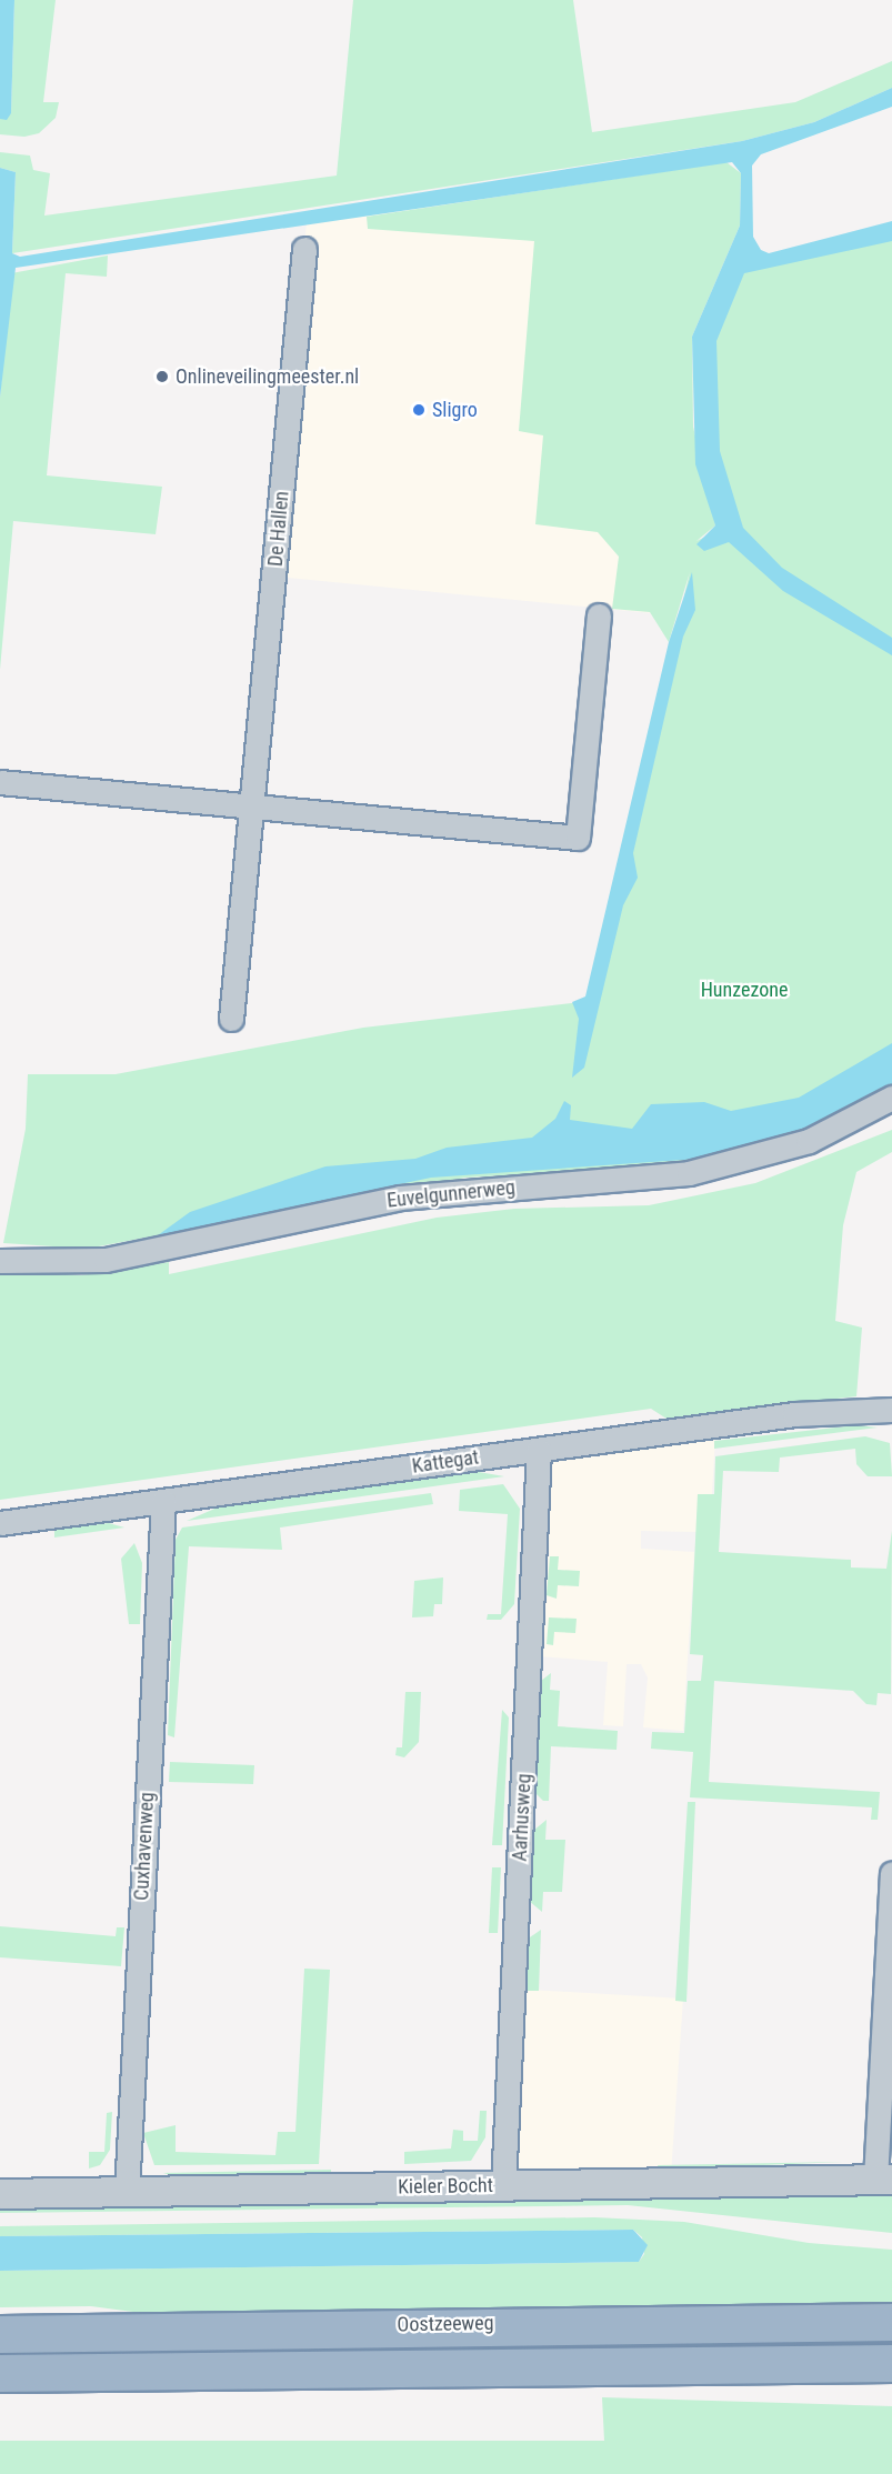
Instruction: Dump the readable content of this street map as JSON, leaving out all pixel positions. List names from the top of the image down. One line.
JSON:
{"streets":{"highway":["Oostzeeweg"],"street":["De Hallen","Euvelgunnerweg","Kattegat","Aarhusweg","Cuxhavenweg","Kieler Bocht"]},"crossings":[["Kattegat","Aarhusweg"],["Kattegat","Cuxhavenweg"],["Aarhusweg","Kieler Bocht"],["Cuxhavenweg","Kieler Bocht"]],"parks":["Hunzezone"],"places":["Onlineveilingmeester.nl","Sligro"]}
